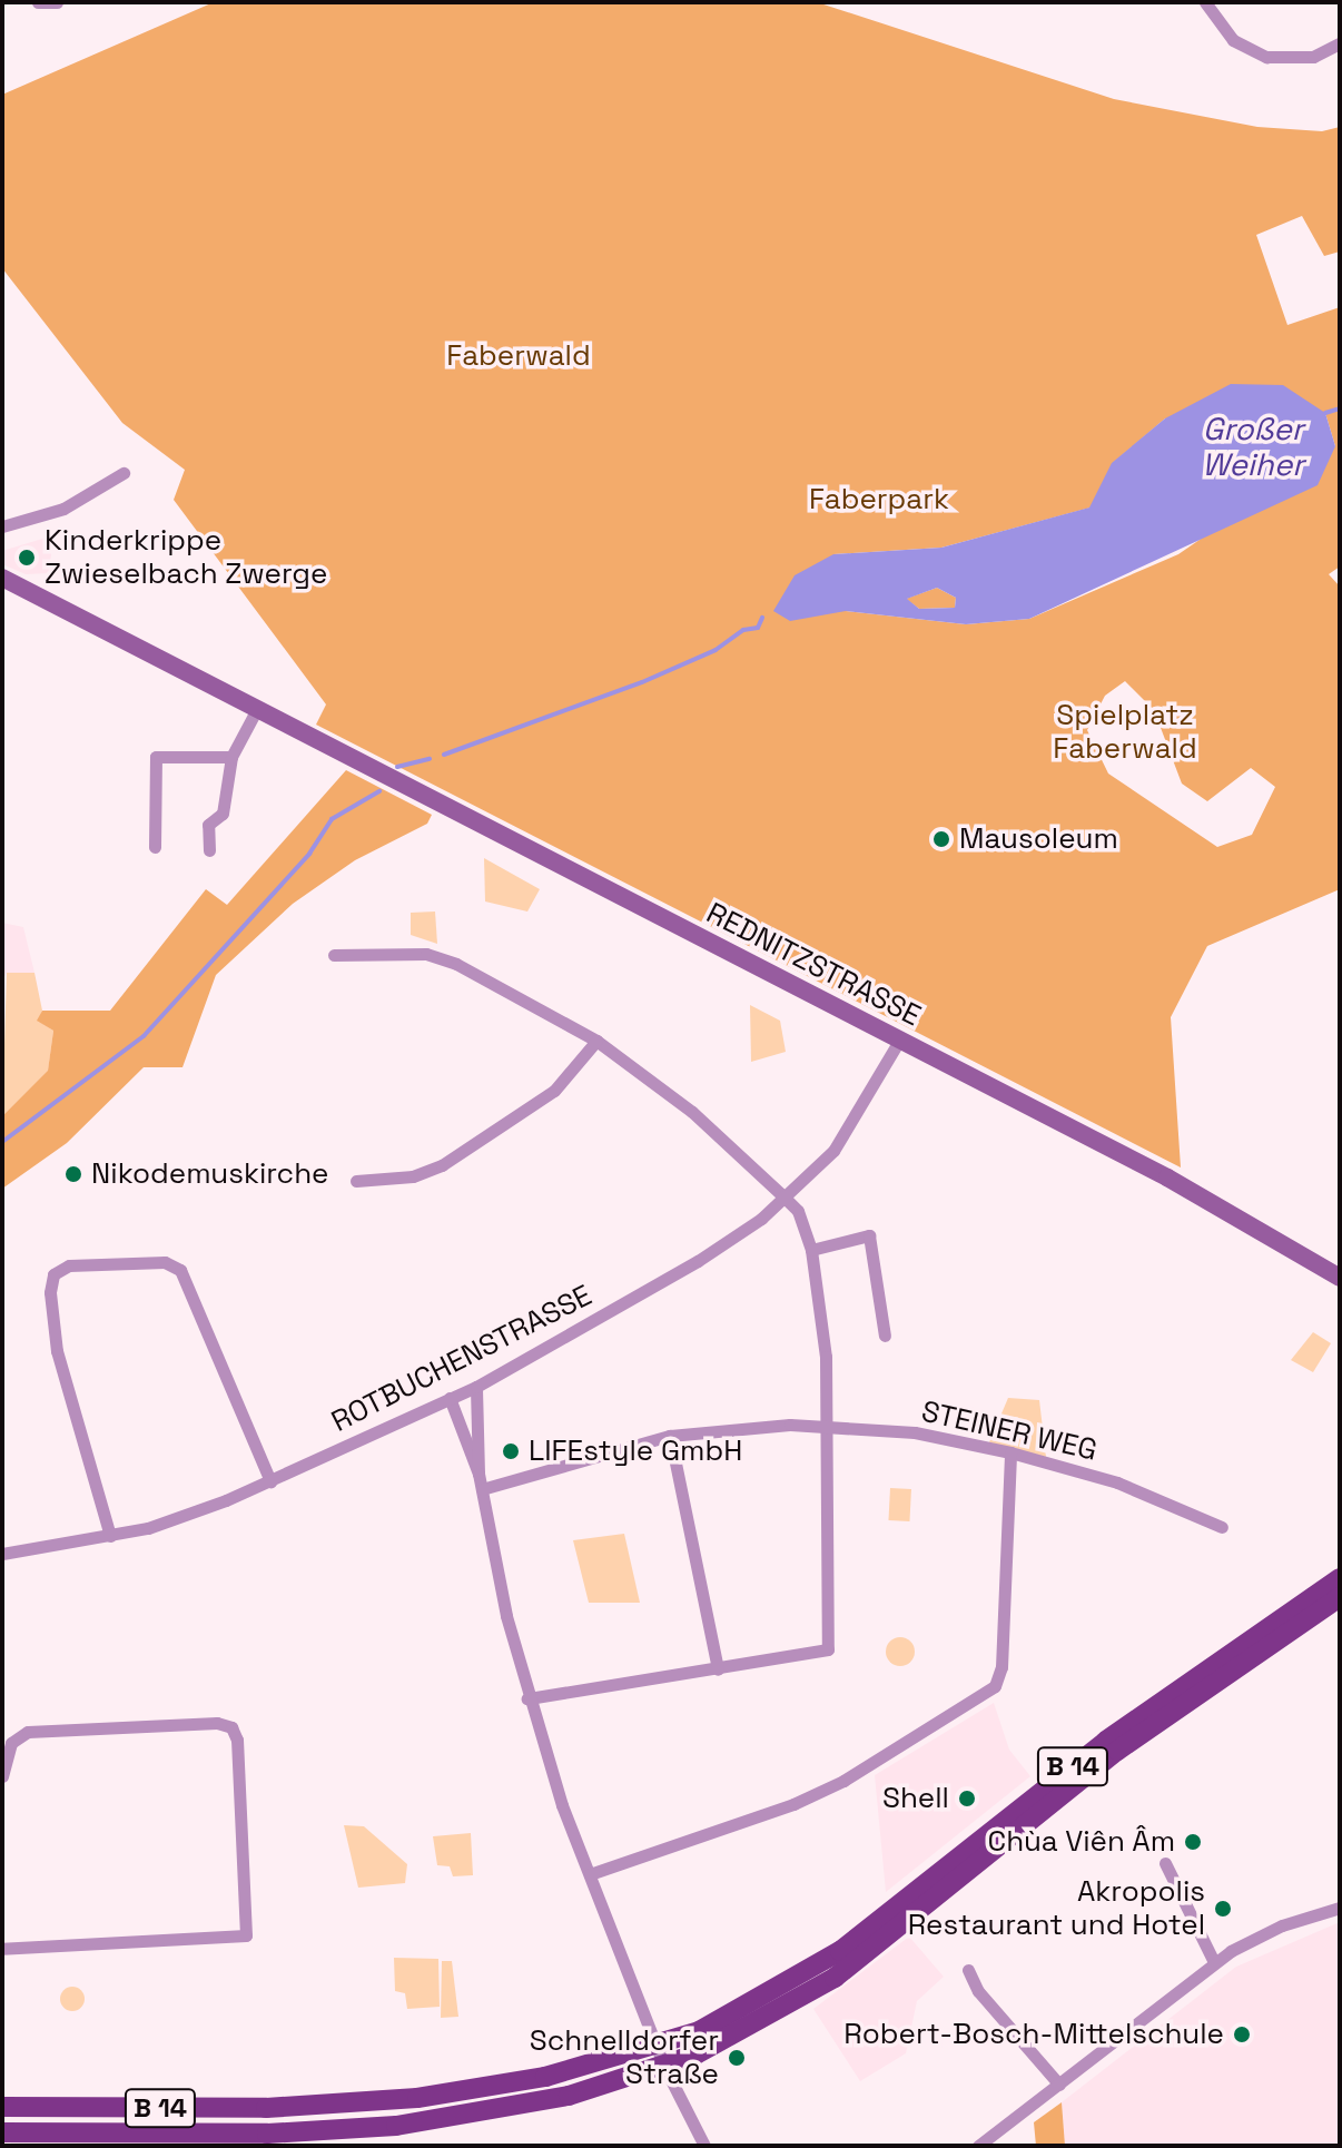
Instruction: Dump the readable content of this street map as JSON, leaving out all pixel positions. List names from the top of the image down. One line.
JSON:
{"streets":{"main road":["REDNITZSTRASSE","B 14"],"street":["ROTBUCHENSTRASSE","STEINER WEG"]},"crossings":[["REDNITZSTRASSE","ROTBUCHENSTRASSE"]],"water":["Großer Weiher"],"parks":["Faberwald","Faberpark","Spielplatz Faberwald"],"places":["Kinderkrippe Zwieselbach Zwerge","Mausoleum","Nikodemuskirche","LIFEstyle GmbH","Shell","Chùa Viên Âm","Akropolis Restaurant und Hotel","Robert-Bosch-Mittelschule","Schnelldorfer Straße"]}
